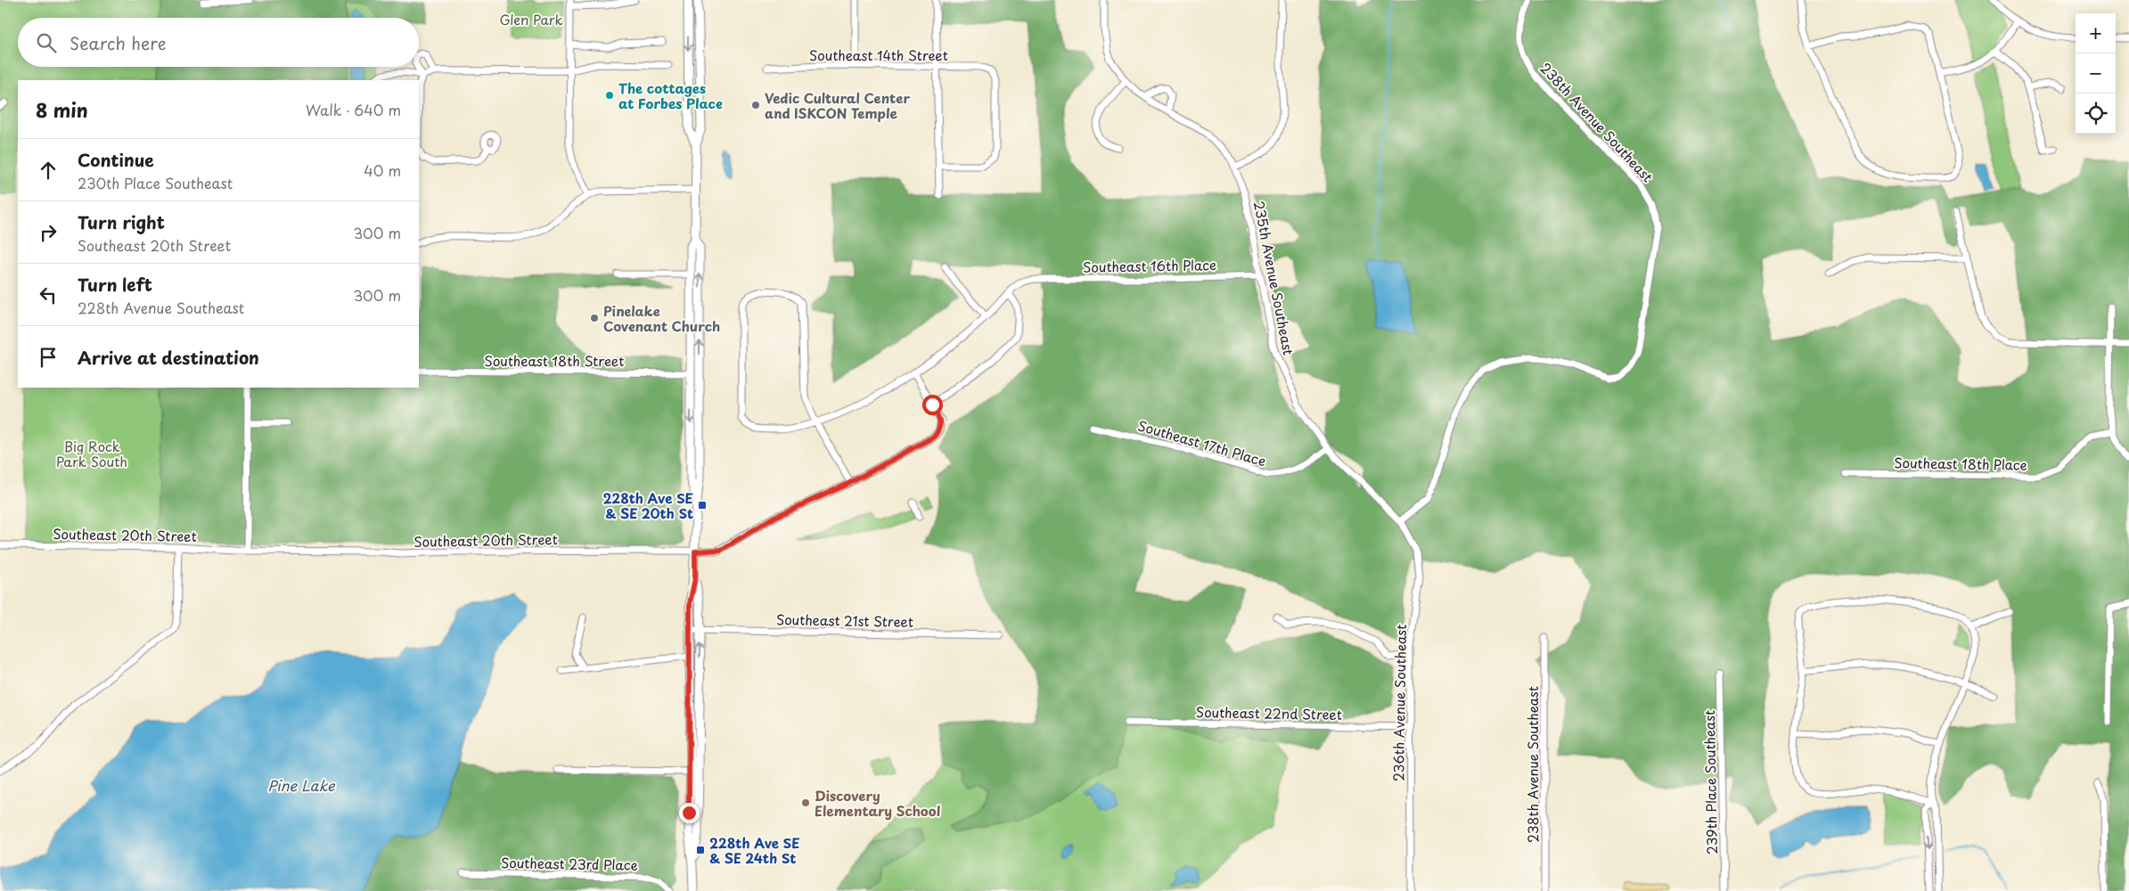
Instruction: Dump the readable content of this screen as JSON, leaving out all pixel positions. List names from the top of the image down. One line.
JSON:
{"streets":{"street":["Southeast 14th Street","238th Avenue Southeast","Southeast 16th Place","235th Avenue Southeast","Southeast 18th Street","Southeast 17th Place","Southeast 18th Place","Southeast 20th Street","Southeast 21st Street","236th Avenue Southeast","Southeast 22nd Street","239th Place Southeast","Southeast 23rd Place"]},"crossings":[["238th Avenue Southeast","235th Avenue Southeast"],["238th Avenue Southeast","236th Avenue Southeast"],["Southeast 16th Place","235th Avenue Southeast"],["235th Avenue Southeast","Southeast 17th Place"],["235th Avenue Southeast","236th Avenue Southeast"],["236th Avenue Southeast","Southeast 22nd Street"]],"water":["Pine Lake"],"parks":["Glen Park","Big Rock Park South"],"places":{"other":["The cottages at Forbes Place","Vedic Cultural Center and ISKCON Temple","Pinelake Covenant Church","Discovery Elementary School"],"transit":["228th Ave SE & SE 20th St","228th Ave SE & SE 24th St"]},"page":{"map_buttons":["+","−"],"search":"Search here","heading":["8 min","Walk · 640 m"],"list":[["Continue","230th Place Southeast","40 m"],["Turn right","Southeast 20th Street","300 m"],["Turn left","228th Avenue Southeast","300 m"],"Arrive at destination"]}}
